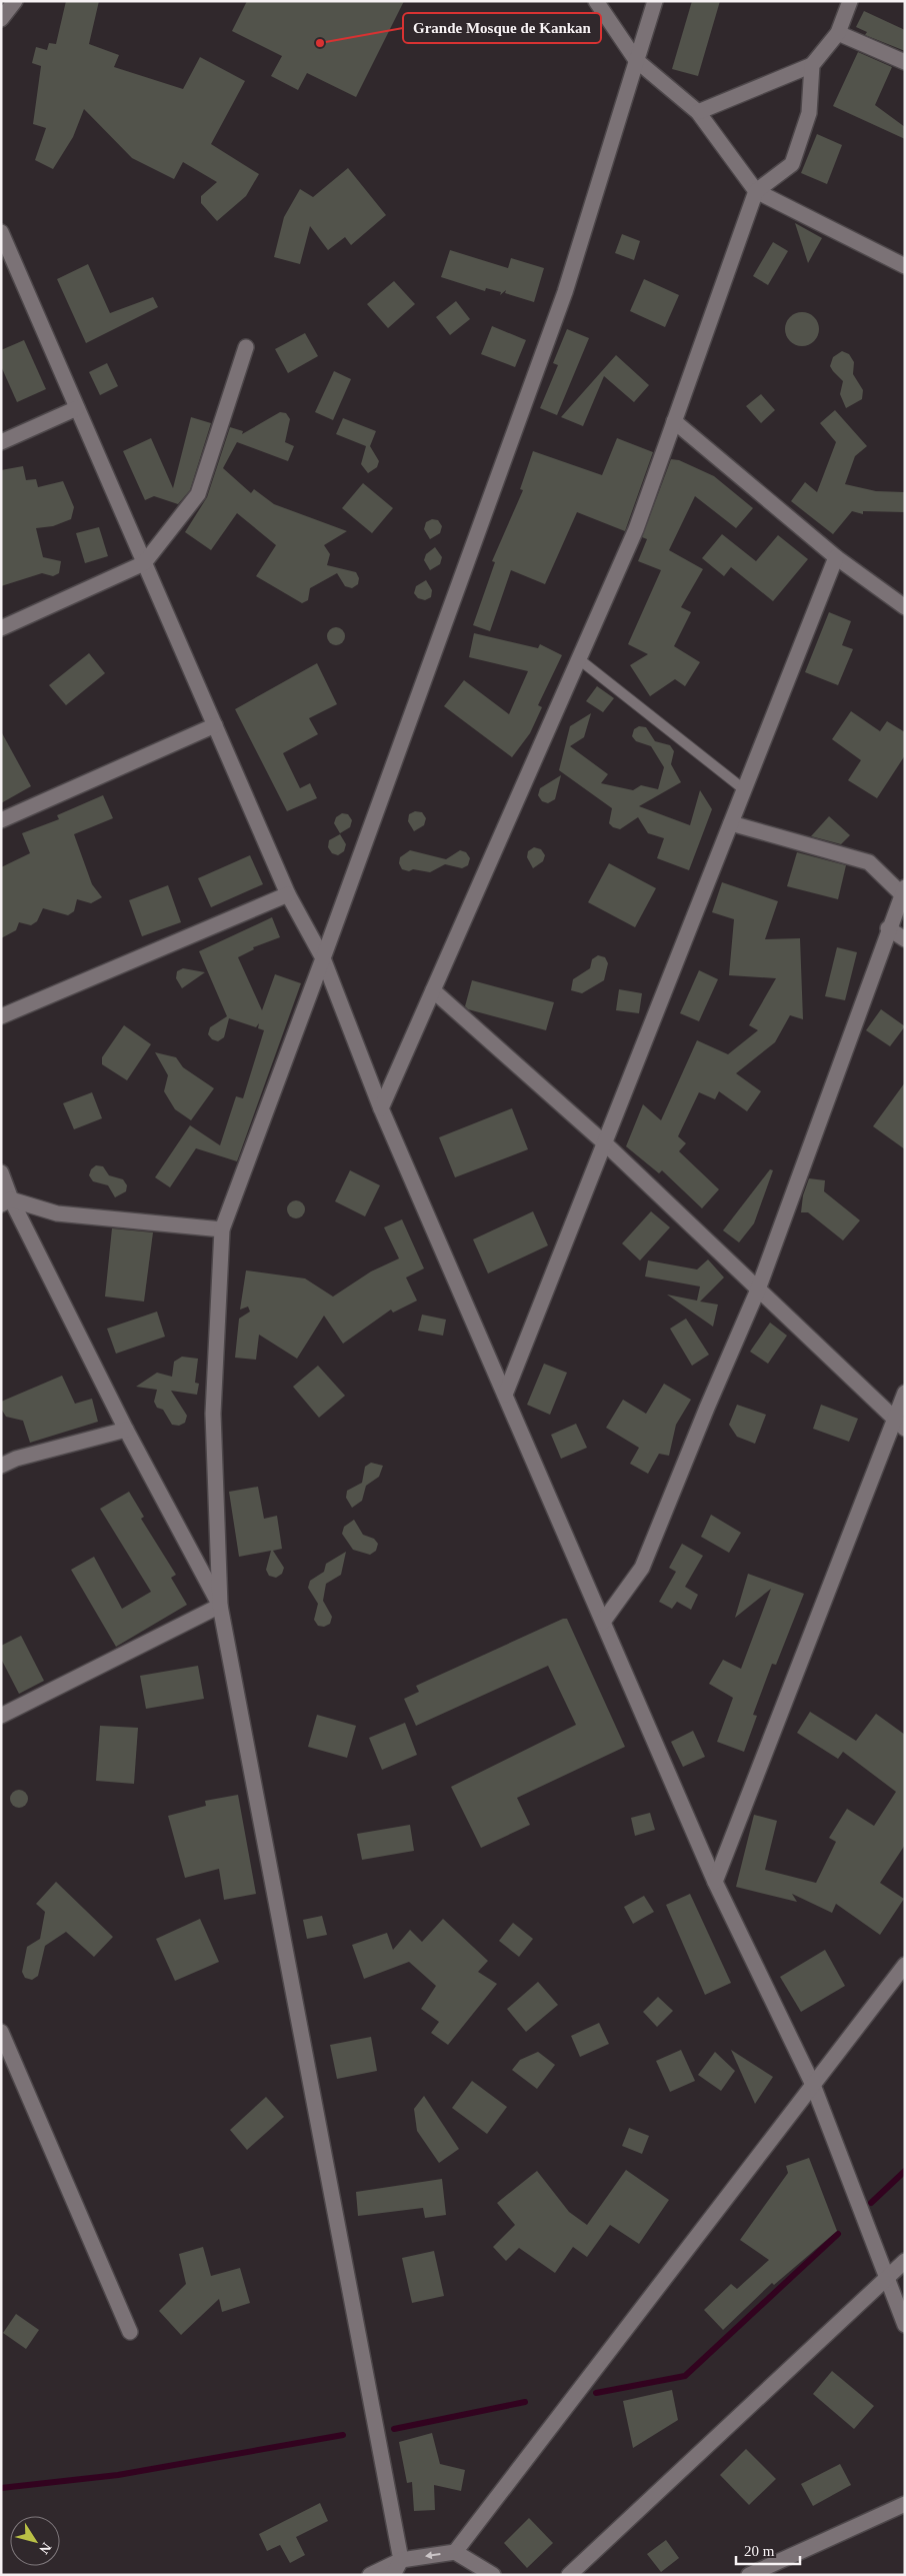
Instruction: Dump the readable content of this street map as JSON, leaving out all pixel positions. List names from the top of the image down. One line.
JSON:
{"places":["Grande Mosque de Kankan"],"scale_bar":"20 m","north":"bottom right"}
